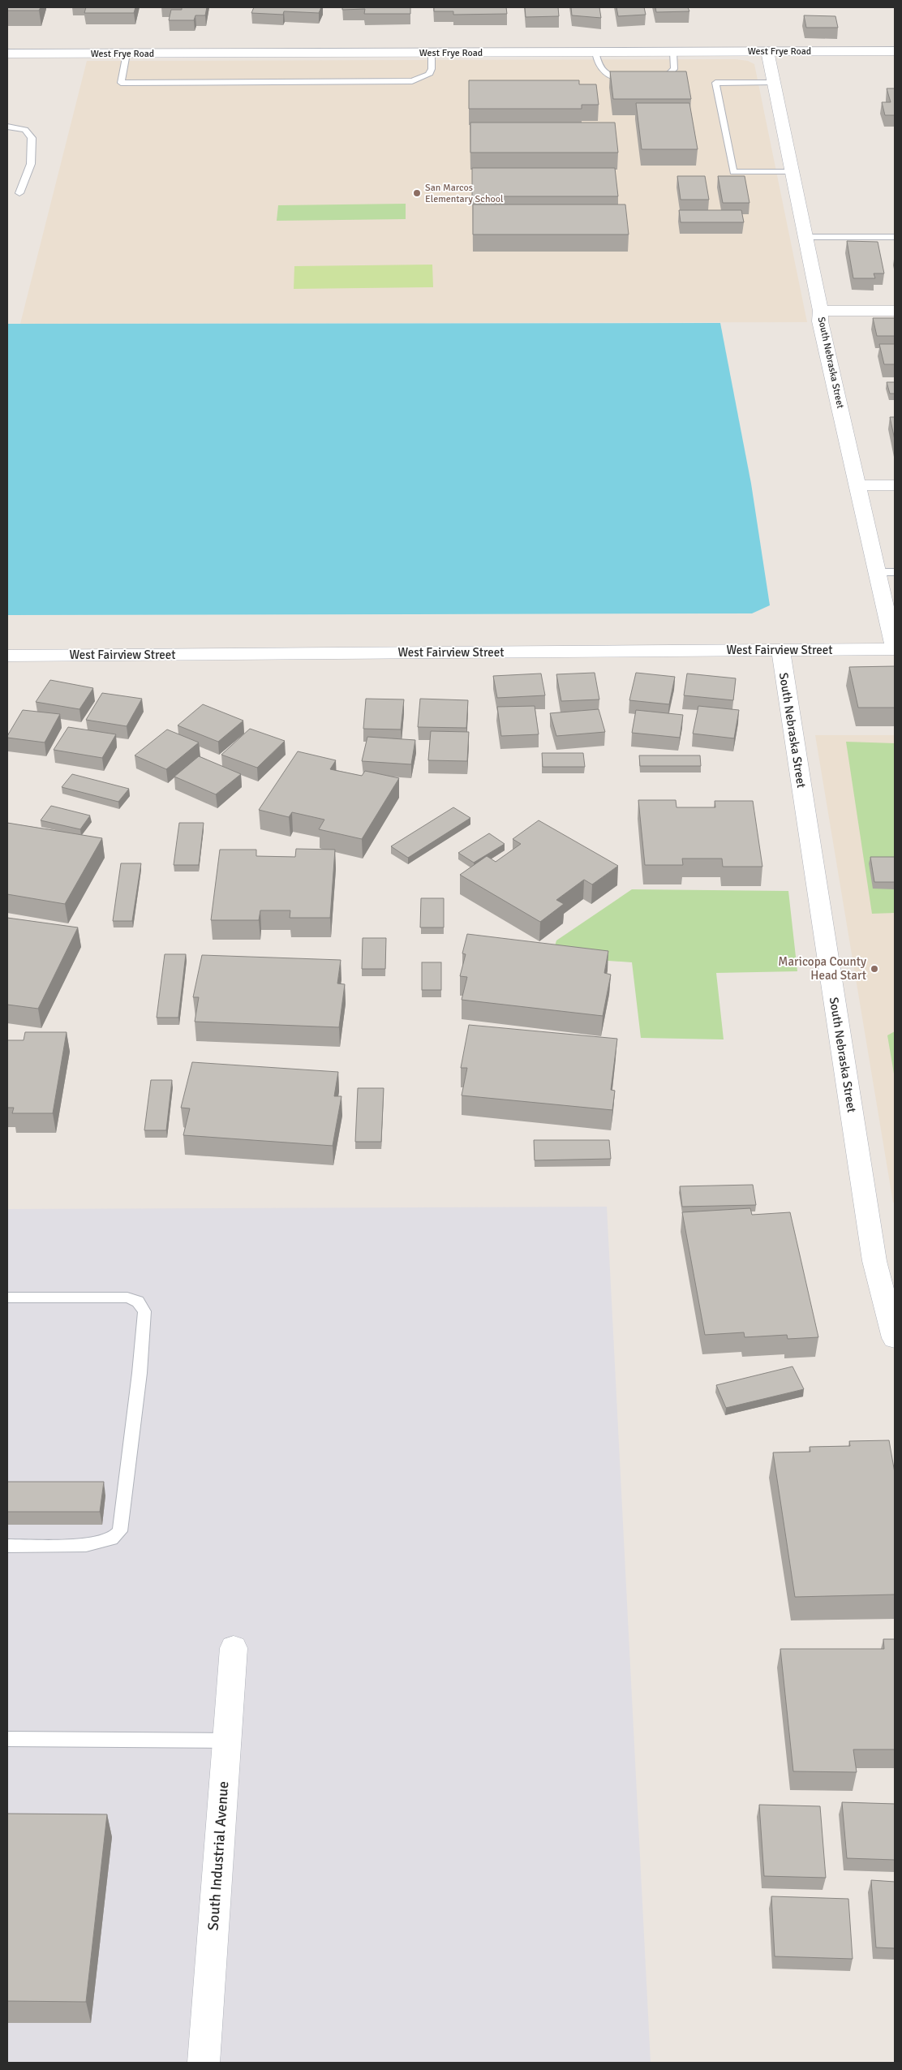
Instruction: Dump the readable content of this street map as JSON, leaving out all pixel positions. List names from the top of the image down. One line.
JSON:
{"streets":{"street":["West Frye Road","South Nebraska Street","West Fairview Street","South Industrial Avenue"]},"crossings":[["West Frye Road","South Nebraska Street"],["South Nebraska Street","West Fairview Street"]],"places":["San Marcos Elementary School","Maricopa County Head Start"]}
